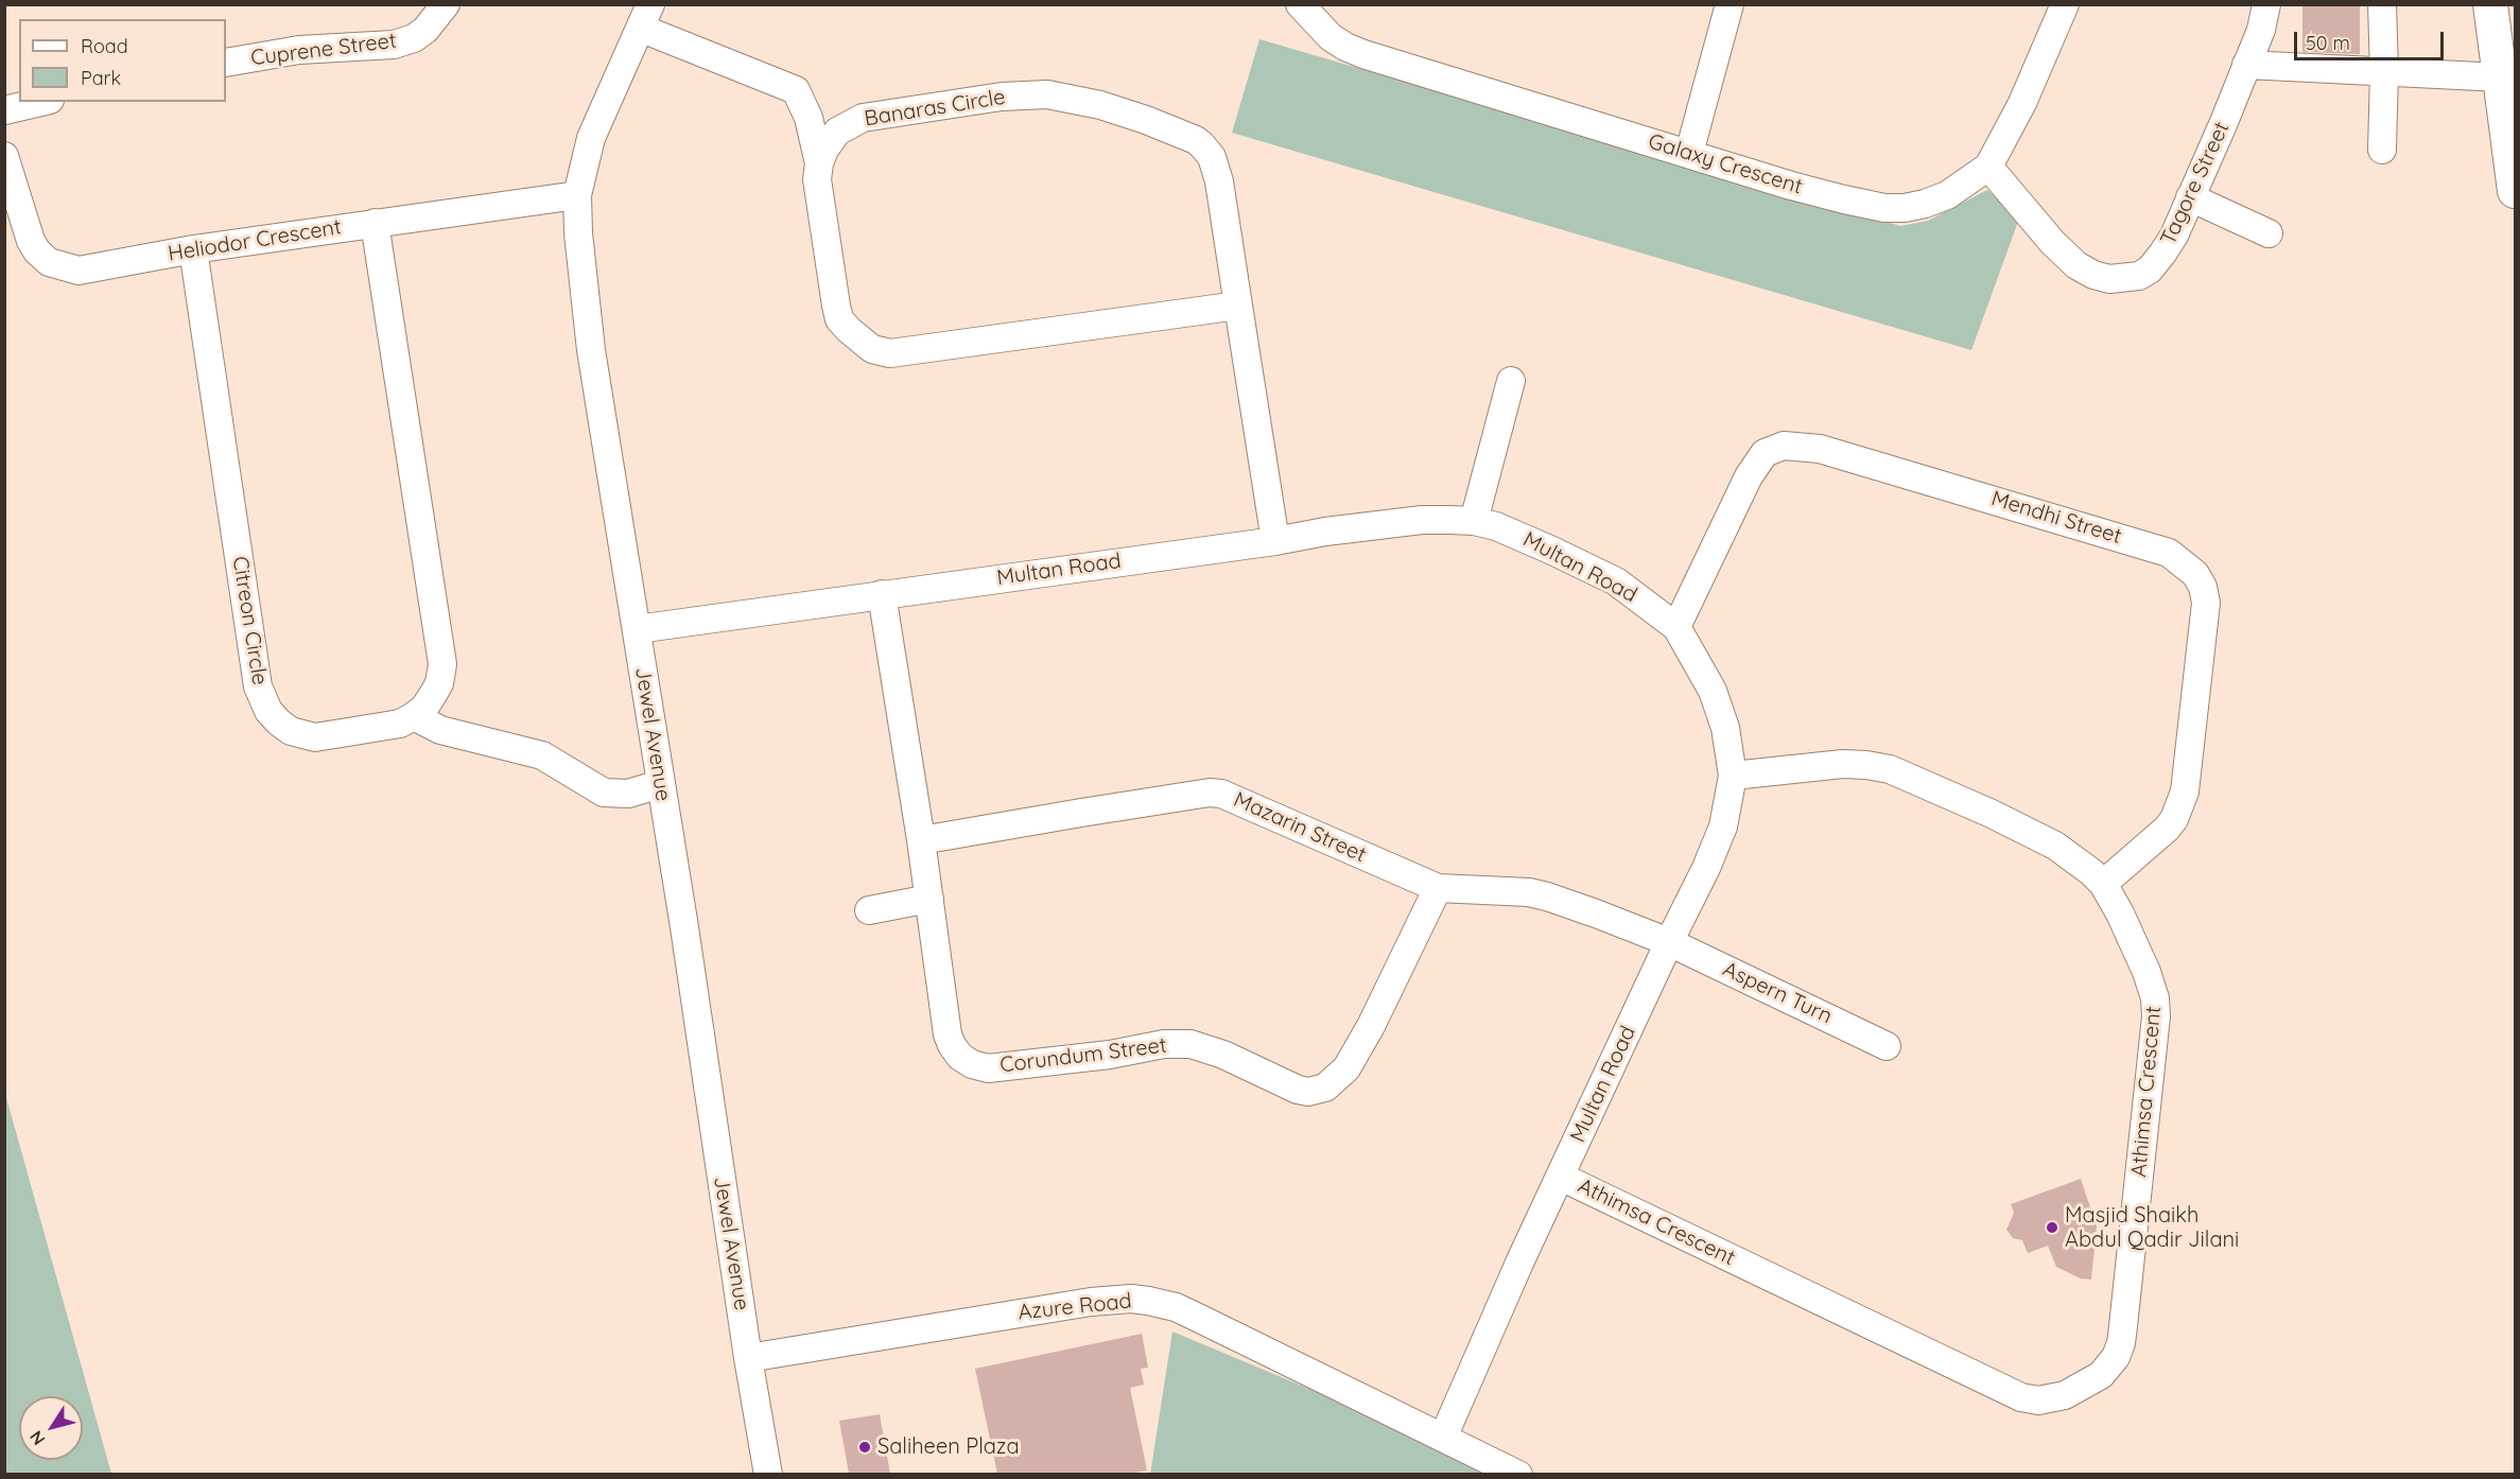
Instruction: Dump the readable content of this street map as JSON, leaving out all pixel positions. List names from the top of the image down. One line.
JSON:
{"streets":{"street":["Cuprene Street","Banaras Circle","Galaxy Crescent","Tagore Street","Heliodor Crescent","Mendhi Street","Multan Road","Citreon Circle","Jewel Avenue","Mazarin Street","Aspern Turn","Corundum Street","Athimsa Crescent","Azure Road"]},"crossings":[["Banaras Circle","Multan Road"],["Galaxy Crescent","Tagore Street"],["Heliodor Crescent","Citreon Circle"],["Heliodor Crescent","Jewel Avenue"],["Mendhi Street","Multan Road"],["Mendhi Street","Athimsa Crescent"],["Multan Road","Jewel Avenue"],["Multan Road","Mazarin Street"],["Multan Road","Aspern Turn"],["Multan Road","Corundum Street"],["Multan Road","Athimsa Crescent"],["Multan Road","Azure Road"],["Jewel Avenue","Azure Road"],["Mazarin Street","Aspern Turn"],["Mazarin Street","Corundum Street"]],"places":["Masjid Shaikh Abdul Qadir Jilani","Saliheen Plaza"],"legend":["Road","Park"],"scale_bar":"50 m","north":"bottom left"}
